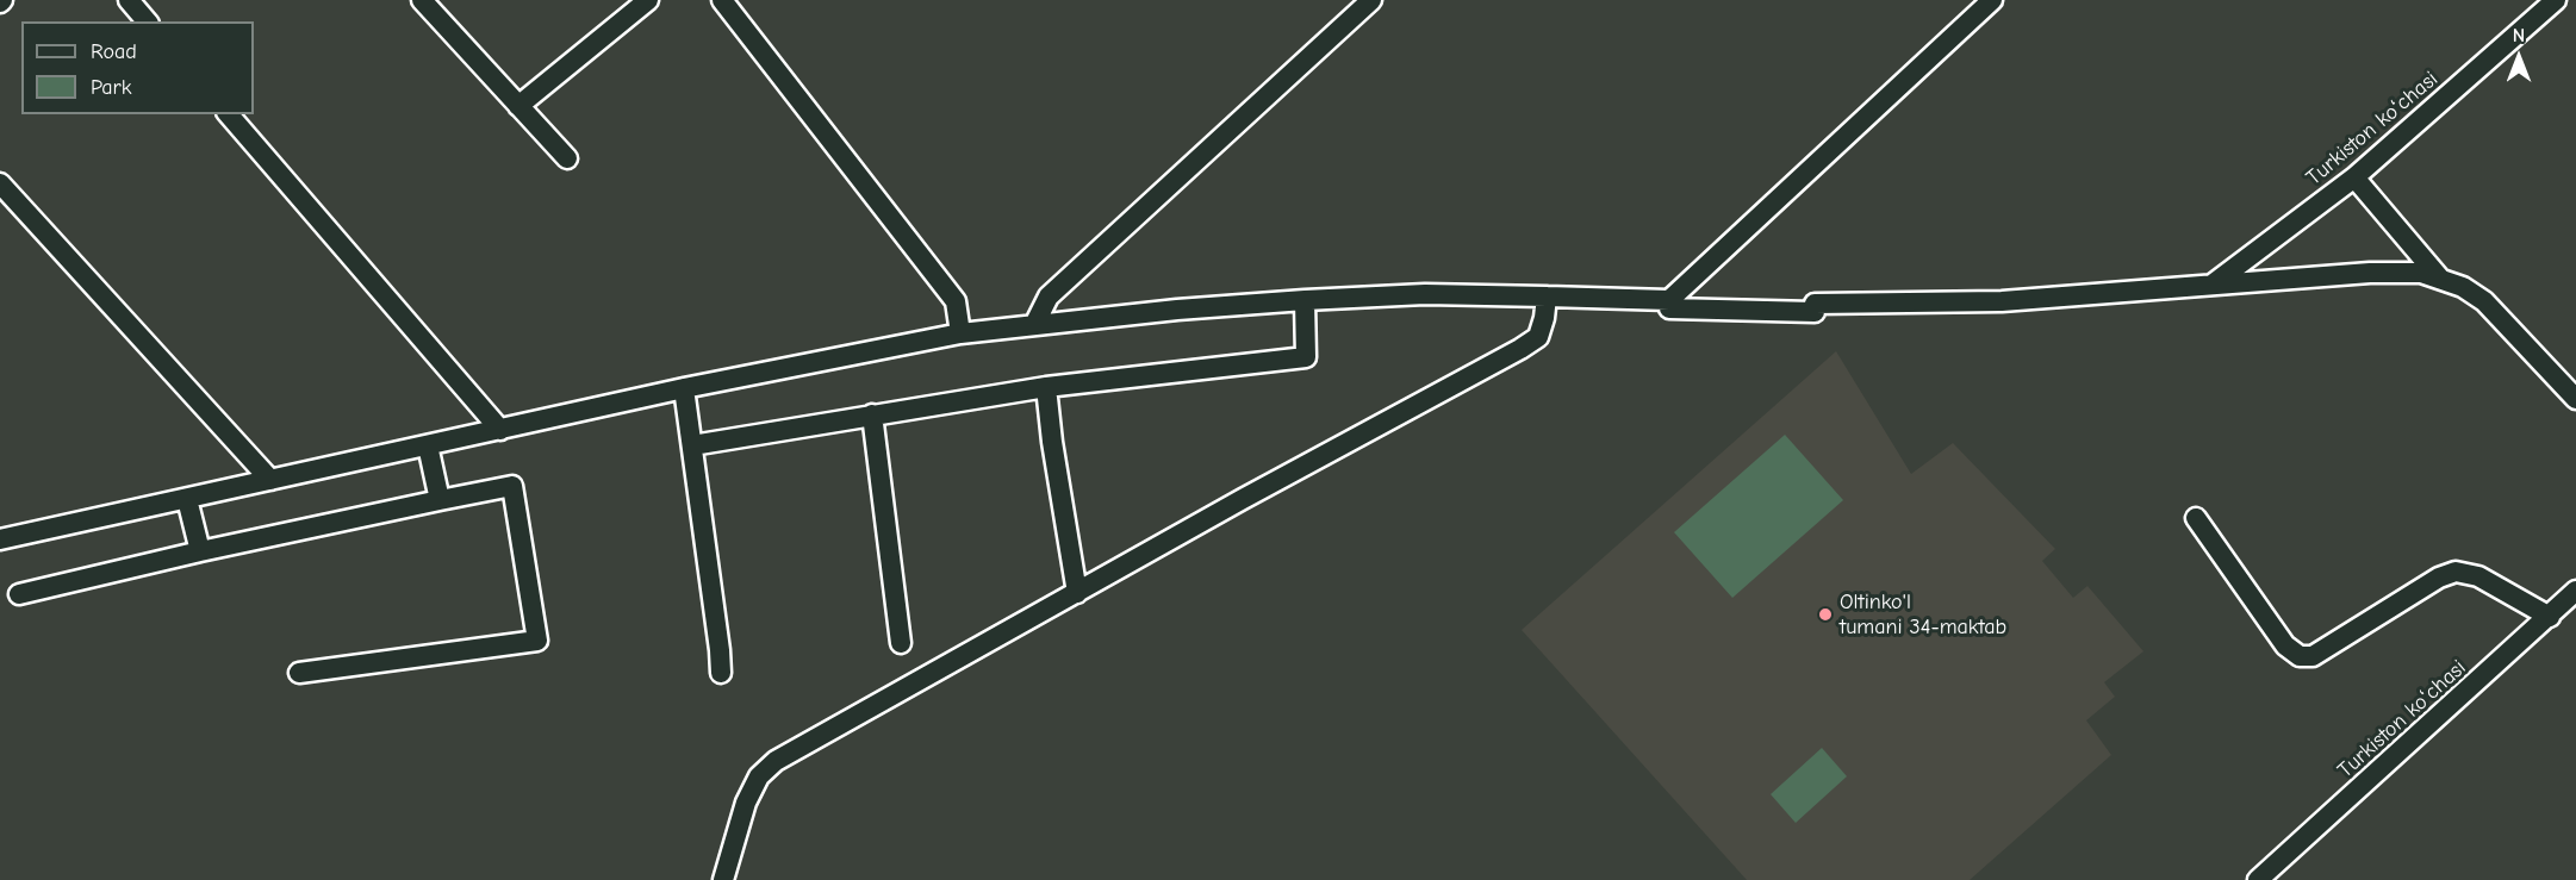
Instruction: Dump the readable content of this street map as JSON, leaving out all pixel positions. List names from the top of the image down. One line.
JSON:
{"streets":{"street":["Turkiston koʻchasi"]},"places":["Oltinko'l tumani 34-maktab"],"legend":["Road","Park"],"north":"top"}
